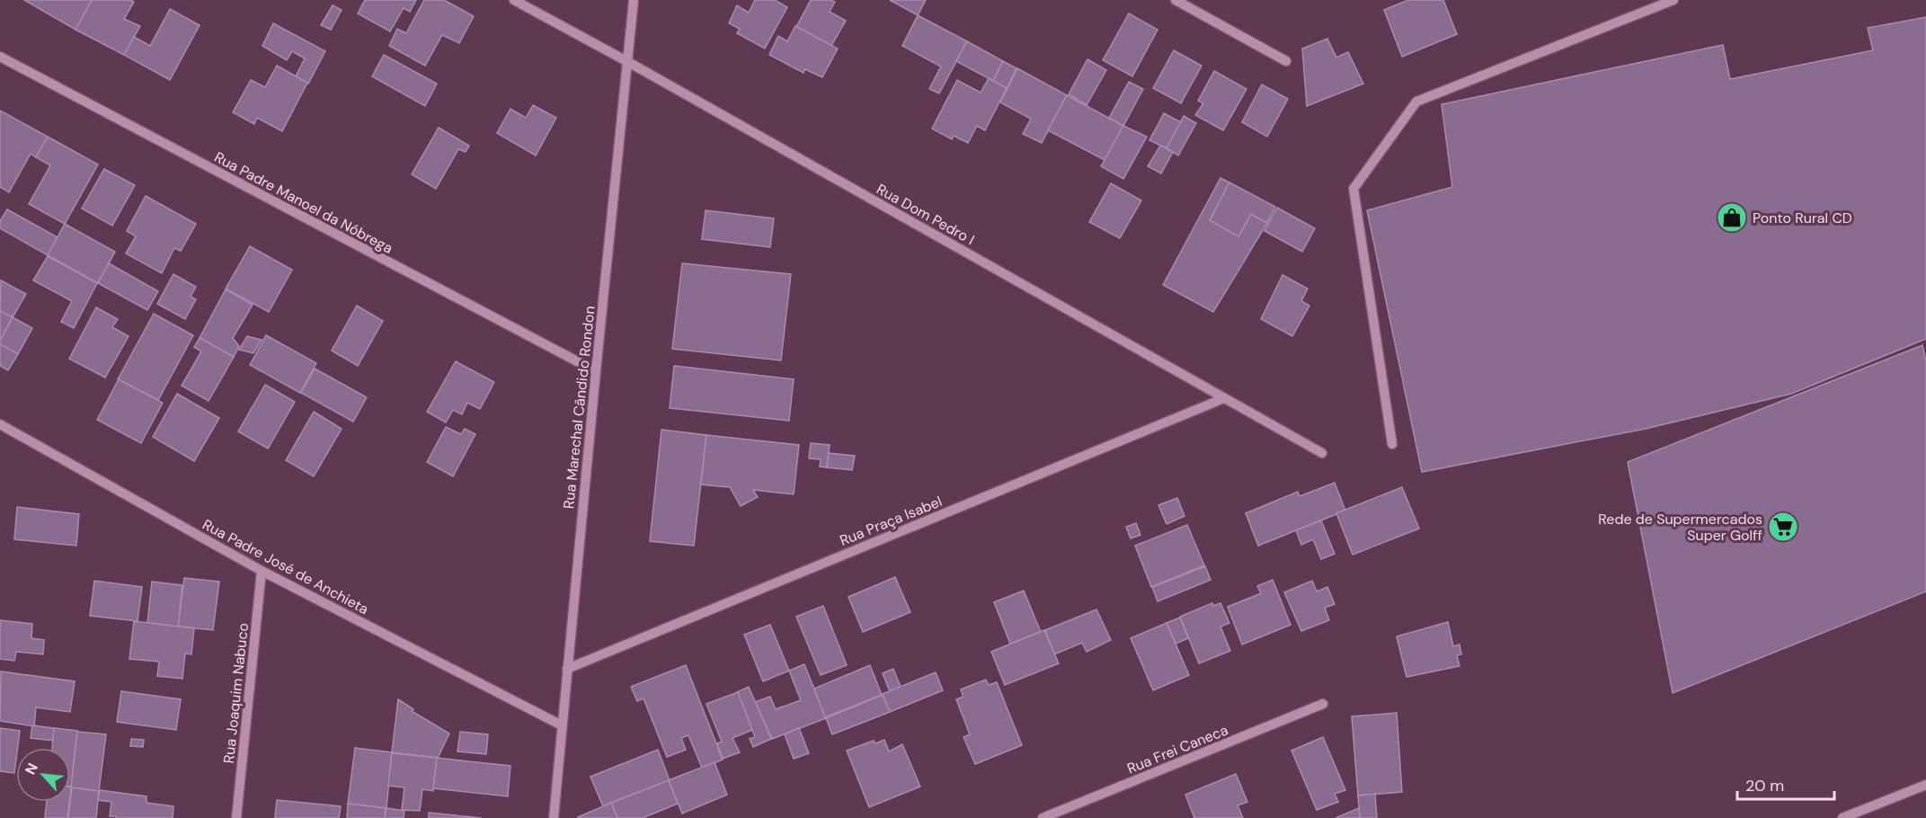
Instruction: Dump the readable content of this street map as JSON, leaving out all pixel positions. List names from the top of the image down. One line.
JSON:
{"streets":{"street":["Rua Padre Manoel da Nóbrega","Rua Dom Pedro I","Rua Marechal Cândido Rondon","Rua Praça Isabel","Rua Padre José de Anchieta","Rua Joaquim Nabuco","Rua Frei Caneca"]},"crossings":[["Rua Padre Manoel da Nóbrega","Rua Marechal Cândido Rondon"],["Rua Dom Pedro I","Rua Marechal Cândido Rondon"],["Rua Dom Pedro I","Rua Praça Isabel"],["Rua Marechal Cândido Rondon","Rua Praça Isabel"],["Rua Marechal Cândido Rondon","Rua Padre José de Anchieta"],["Rua Padre José de Anchieta","Rua Joaquim Nabuco"]],"places":{"shop":["Ponto Rural CD"],"supermarket":["Rede de Supermercados Super Golff"]},"scale_bar":"20 m","north":"top left"}
